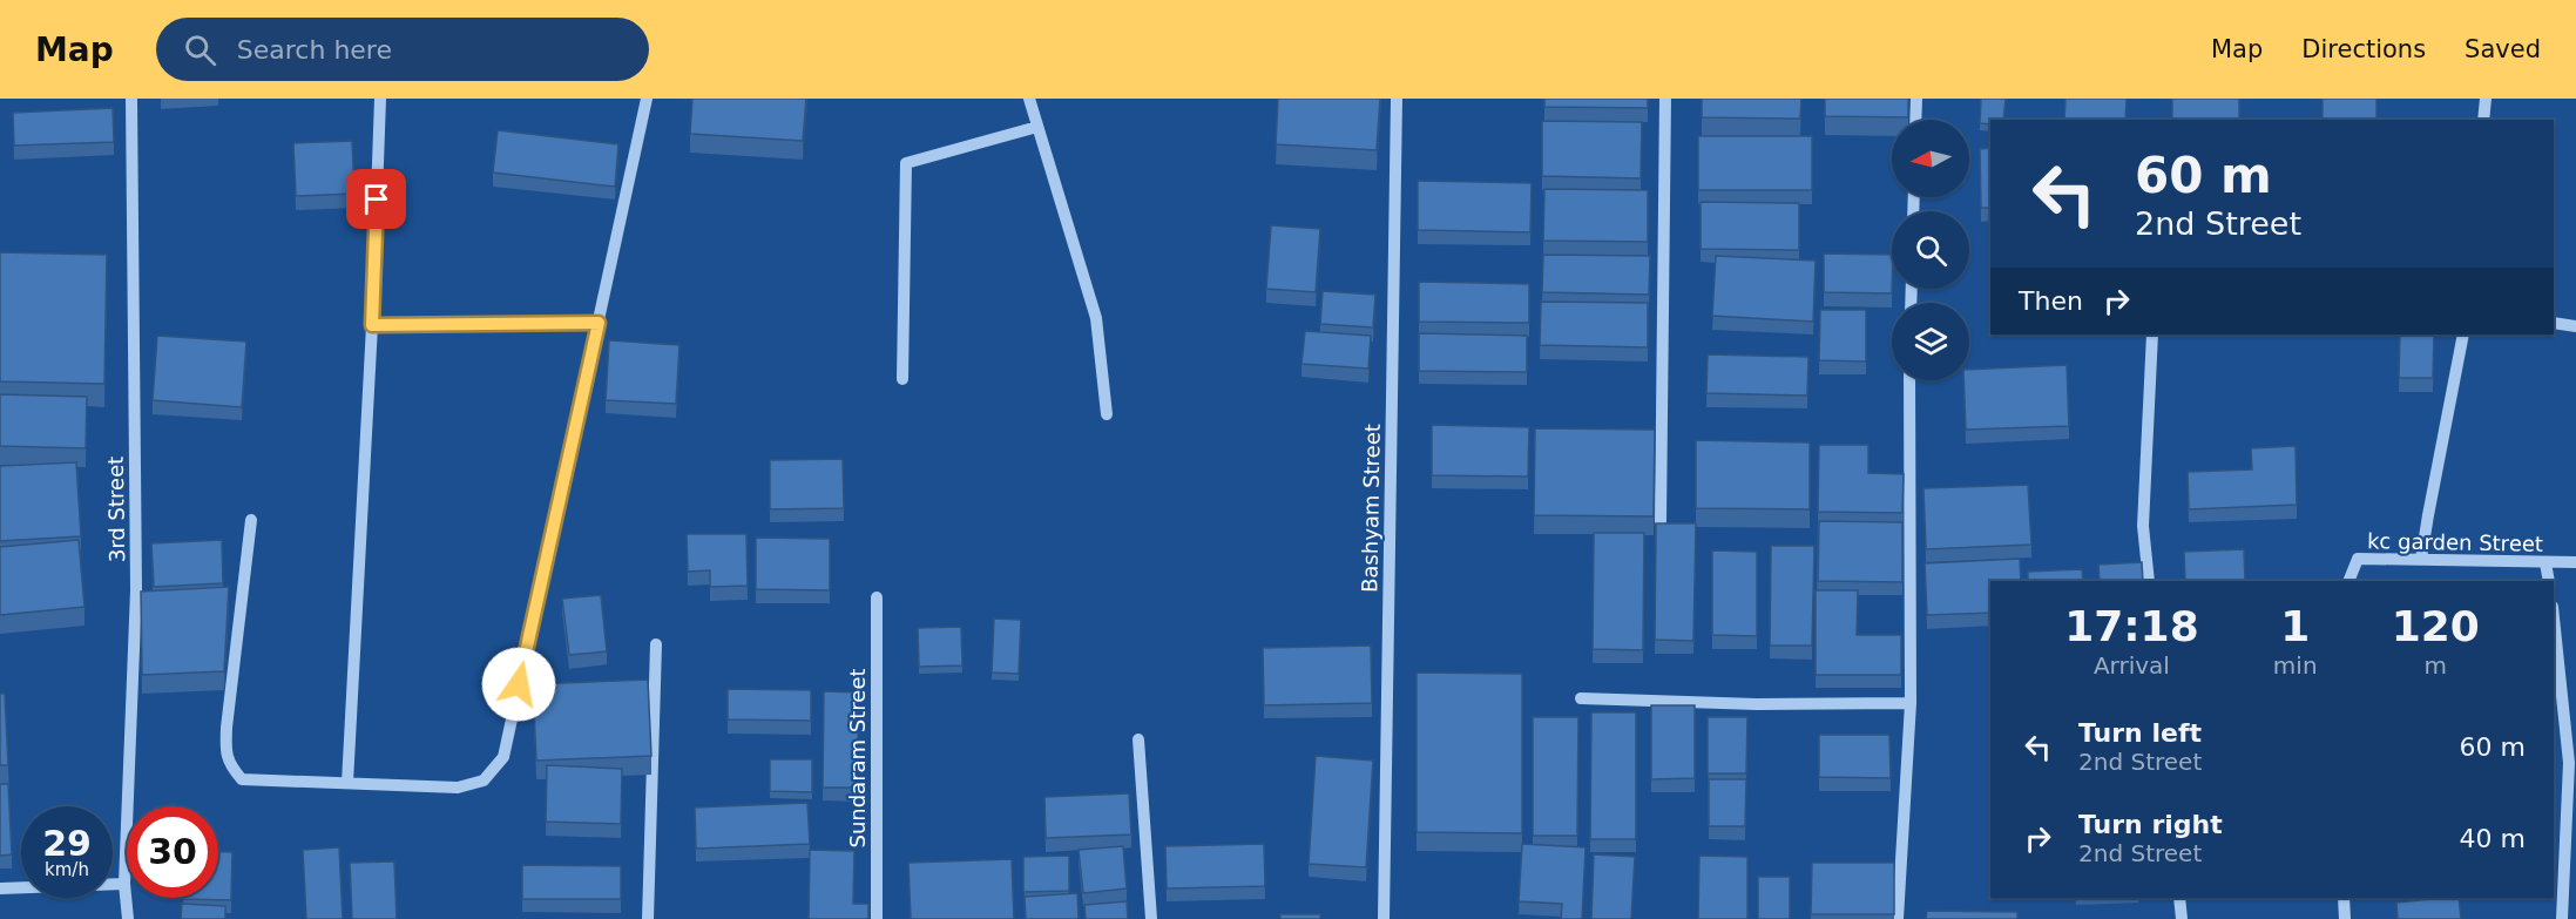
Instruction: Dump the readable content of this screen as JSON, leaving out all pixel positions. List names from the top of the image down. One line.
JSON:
{"streets":{"street":["Bashyam Street","3rd Street","kc garden Street","Sundaram Street"]},"north":"left","page":{"header":"Map","search":"Search here","nav":["Map","Directions","Saved"],"turn":["60 m","2nd Street"],"then":"Then","eta":["17:18","Arrival","1","min","120","m"],"list":[{"name":"Turn left","note":"2nd Street","value":"60 m"},{"name":"Turn right","note":"2nd Street","value":"40 m"}],"speed":"29 km/h","limit":"30"}}
